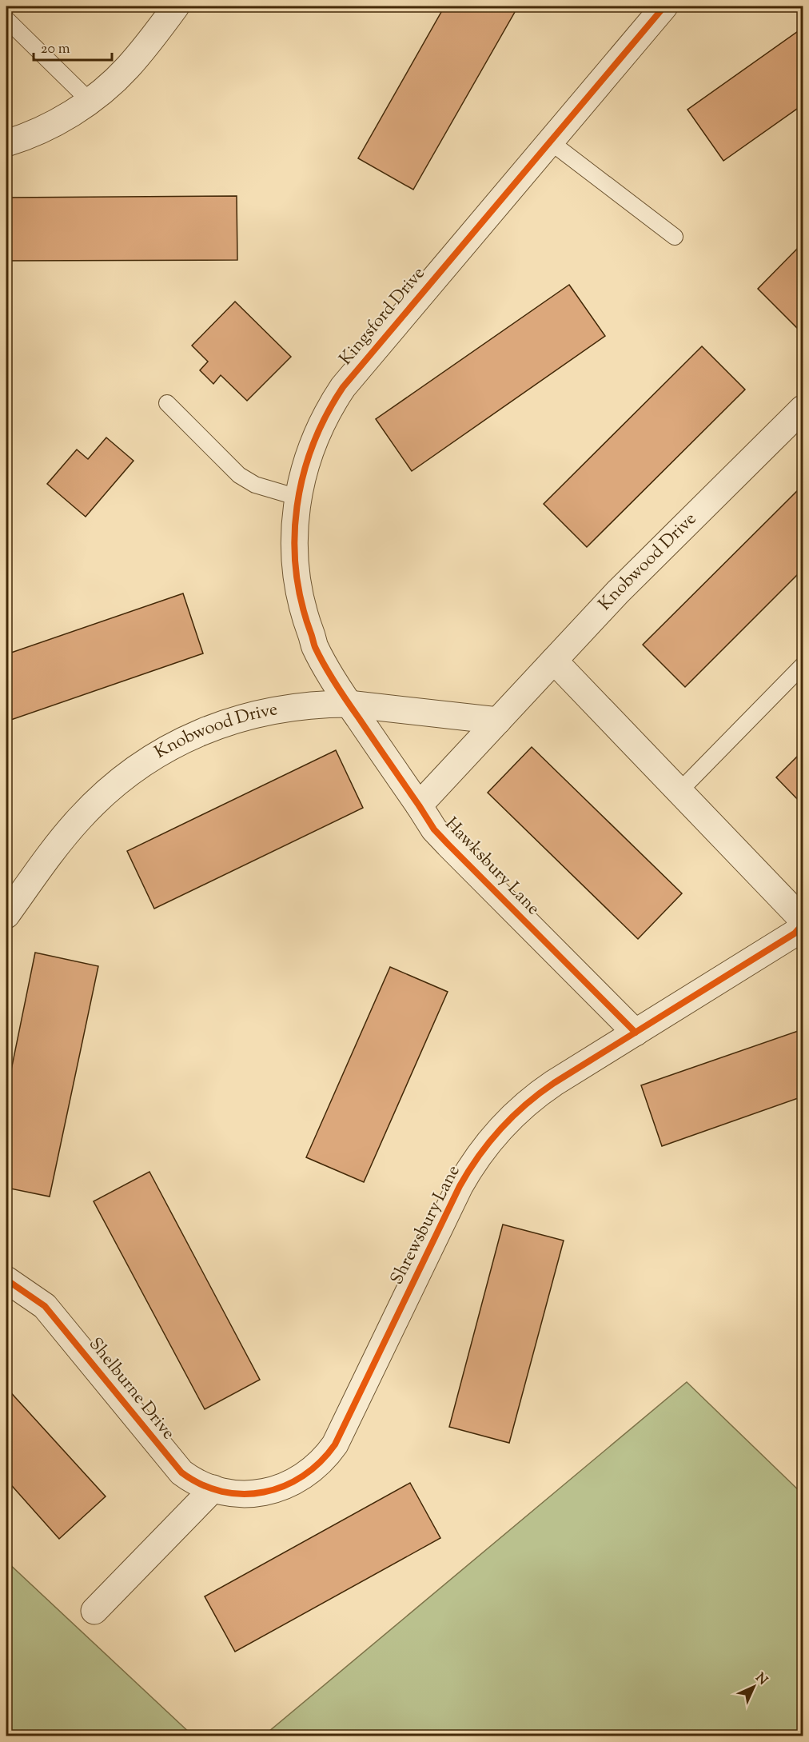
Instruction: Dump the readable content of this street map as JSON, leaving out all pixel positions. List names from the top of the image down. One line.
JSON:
{"streets":{"street":["Kingsford Drive","Knobwood Drive","Hawksbury Lane","Shrewsbury Lane","Shelburne Drive"]},"crossings":[["Kingsford Drive","Knobwood Drive"],["Kingsford Drive","Hawksbury Lane"],["Knobwood Drive","Hawksbury Lane"],["Hawksbury Lane","Shrewsbury Lane"],["Shrewsbury Lane","Shelburne Drive"]],"scale_bar":"20 m","north":"top right"}
